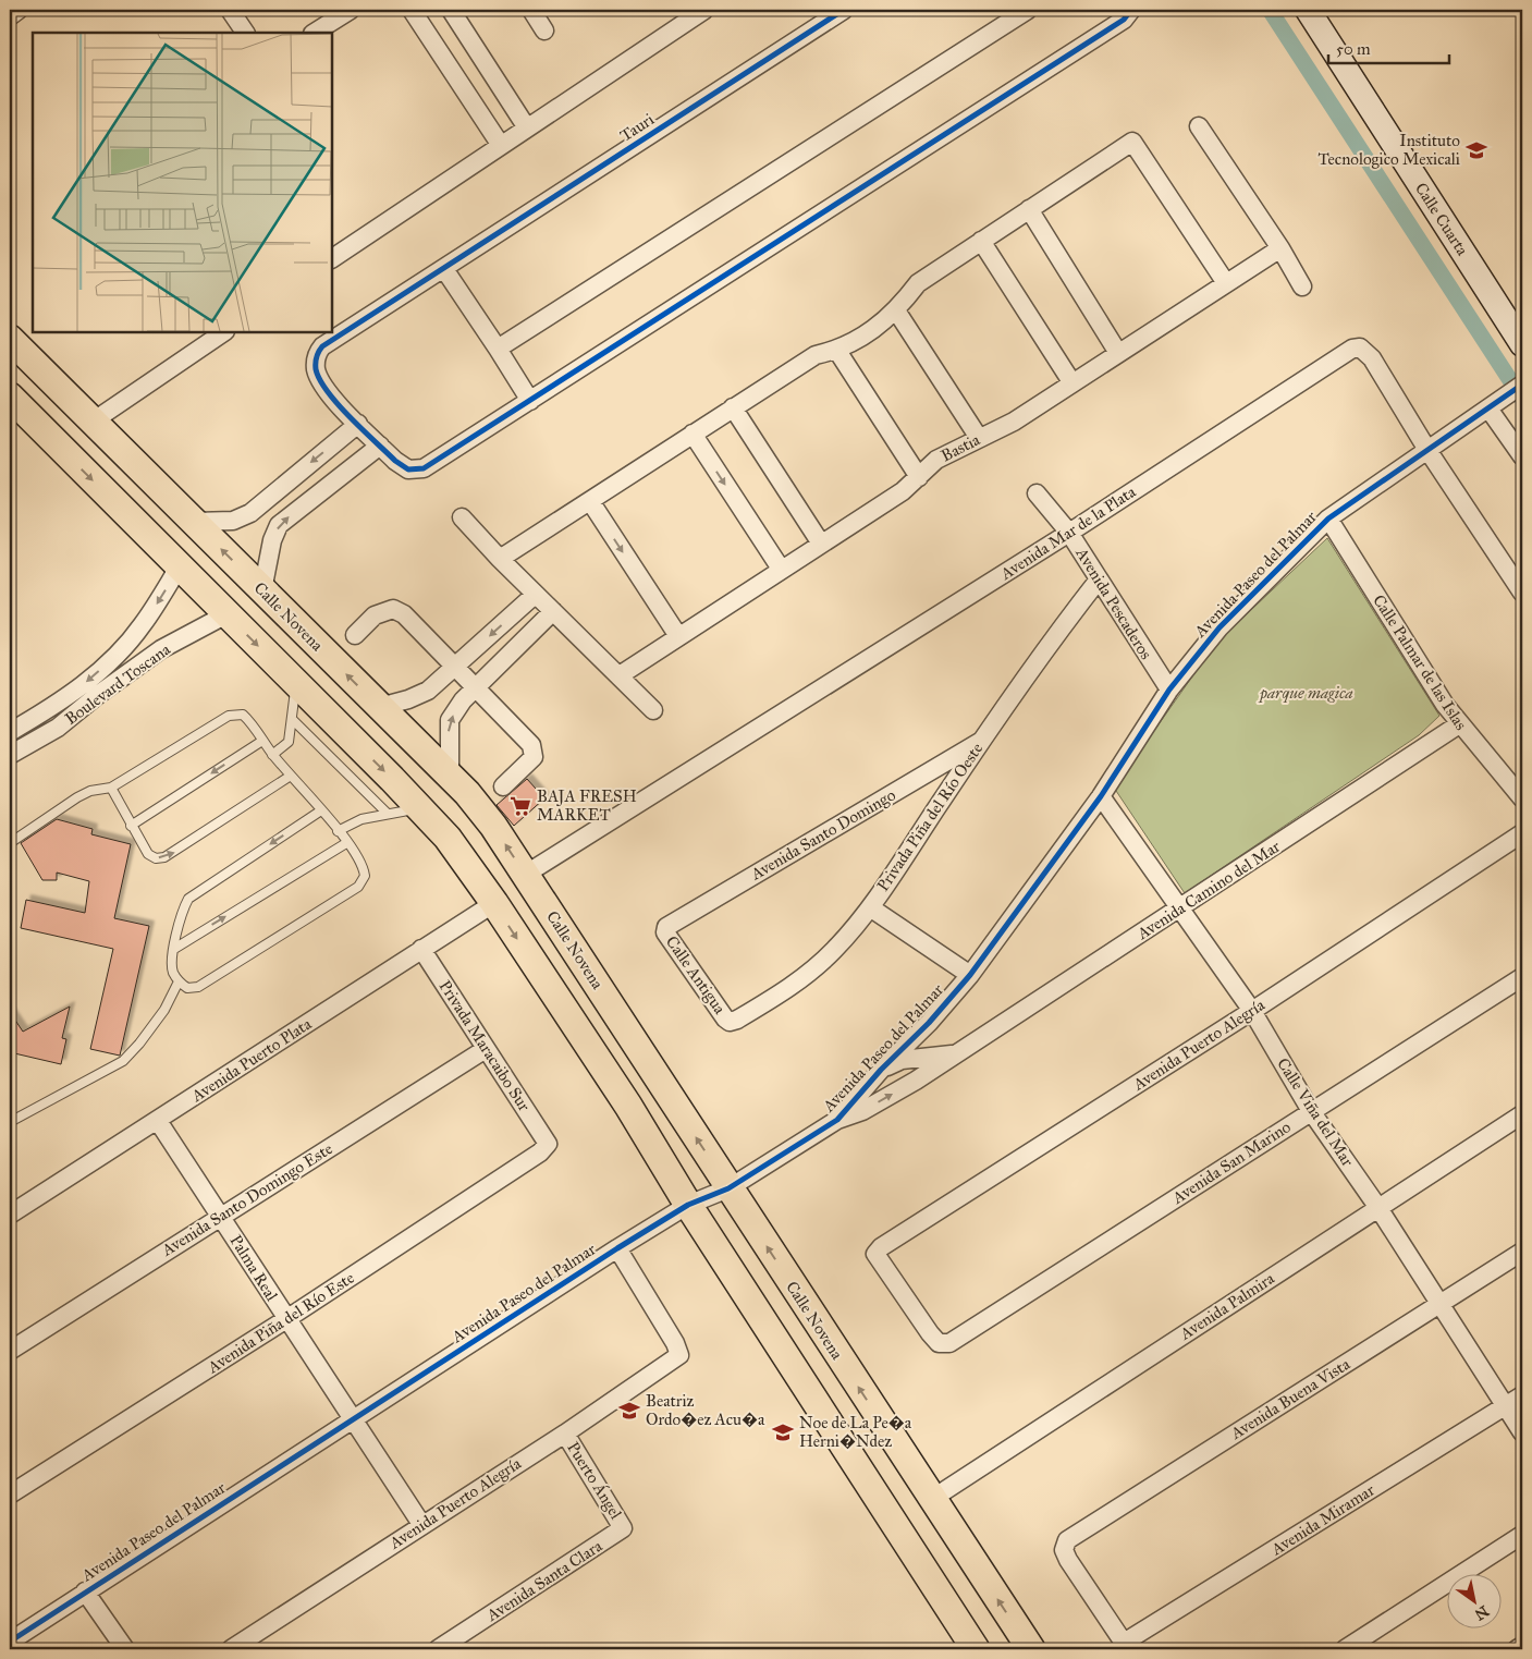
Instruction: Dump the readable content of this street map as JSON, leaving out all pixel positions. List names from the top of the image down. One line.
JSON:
{"streets":{"main road":["Calle Novena"],"street":["Tauri","Calle Cuarta","Bastia","Avenida Mar de la Plata","Avenida Paseo del Palmar","Avenida Pescaderos","Calle Palmar de las Islas","Boulevard Toscana","Privada Piña del Río Oeste","Avenida Santo Domingo","Avenida Camino del Mar","Calle Antigua","Avenida Puerto Alegría","Privada Maracaibo Sur","Avenida Puerto Plata","Calle Viña del Mar","Avenida San Marino","Avenida Santo Domingo Este","Palma Real","Avenida Palmira","Avenida Piña del Río Este","Avenida Buena Vista","Puerto Ángel","Avenida Miramar","Avenida Santa Clara"]},"crossings":[["Avenida Mar de la Plata","Avenida Paseo del Palmar"],["Avenida Mar de la Plata","Avenida Pescaderos"],["Avenida Mar de la Plata","Calle Novena"],["Avenida Paseo del Palmar","Avenida Pescaderos"],["Avenida Paseo del Palmar","Calle Novena"],["Avenida Paseo del Palmar","Calle Palmar de las Islas"],["Avenida Paseo del Palmar","Avenida Camino del Mar"],["Avenida Paseo del Palmar","Avenida Puerto Alegría"],["Avenida Paseo del Palmar","Calle Viña del Mar"],["Avenida Paseo del Palmar","Palma Real"],["Avenida Pescaderos","Privada Piña del Río Oeste"],["Calle Novena","Avenida Palmira"],["Calle Palmar de las Islas","Avenida Camino del Mar"],["Privada Piña del Río Oeste","Avenida Santo Domingo"],["Privada Piña del Río Oeste","Calle Antigua"],["Avenida Santo Domingo","Calle Antigua"],["Avenida Camino del Mar","Calle Viña del Mar"],["Avenida Puerto Alegría","Calle Viña del Mar"],["Avenida Puerto Alegría","Avenida San Marino"],["Avenida Puerto Alegría","Palma Real"],["Avenida Puerto Alegría","Puerto Ángel"],["Privada Maracaibo Sur","Avenida Puerto Plata"],["Privada Maracaibo Sur","Avenida Santo Domingo Este"],["Privada Maracaibo Sur","Avenida Piña del Río Este"],["Avenida Puerto Plata","Palma Real"],["Calle Viña del Mar","Avenida San Marino"],["Calle Viña del Mar","Avenida Palmira"],["Calle Viña del Mar","Avenida Buena Vista"],["Calle Viña del Mar","Avenida Miramar"],["Avenida Santo Domingo Este","Palma Real"],["Palma Real","Avenida Piña del Río Este"],["Avenida Buena Vista","Avenida Miramar"],["Puerto Ángel","Avenida Santa Clara"]],"parks":["parque magica"],"places":{"school or university":["Instituto Tecnologico Mexicali","Beatriz Ordo�ez Acu�a","Noe de La Pe�a Herni�Ndez"],"supermarket":["BAJA FRESH MARKET"]},"scale_bar":"50 m","north":"bottom right"}
